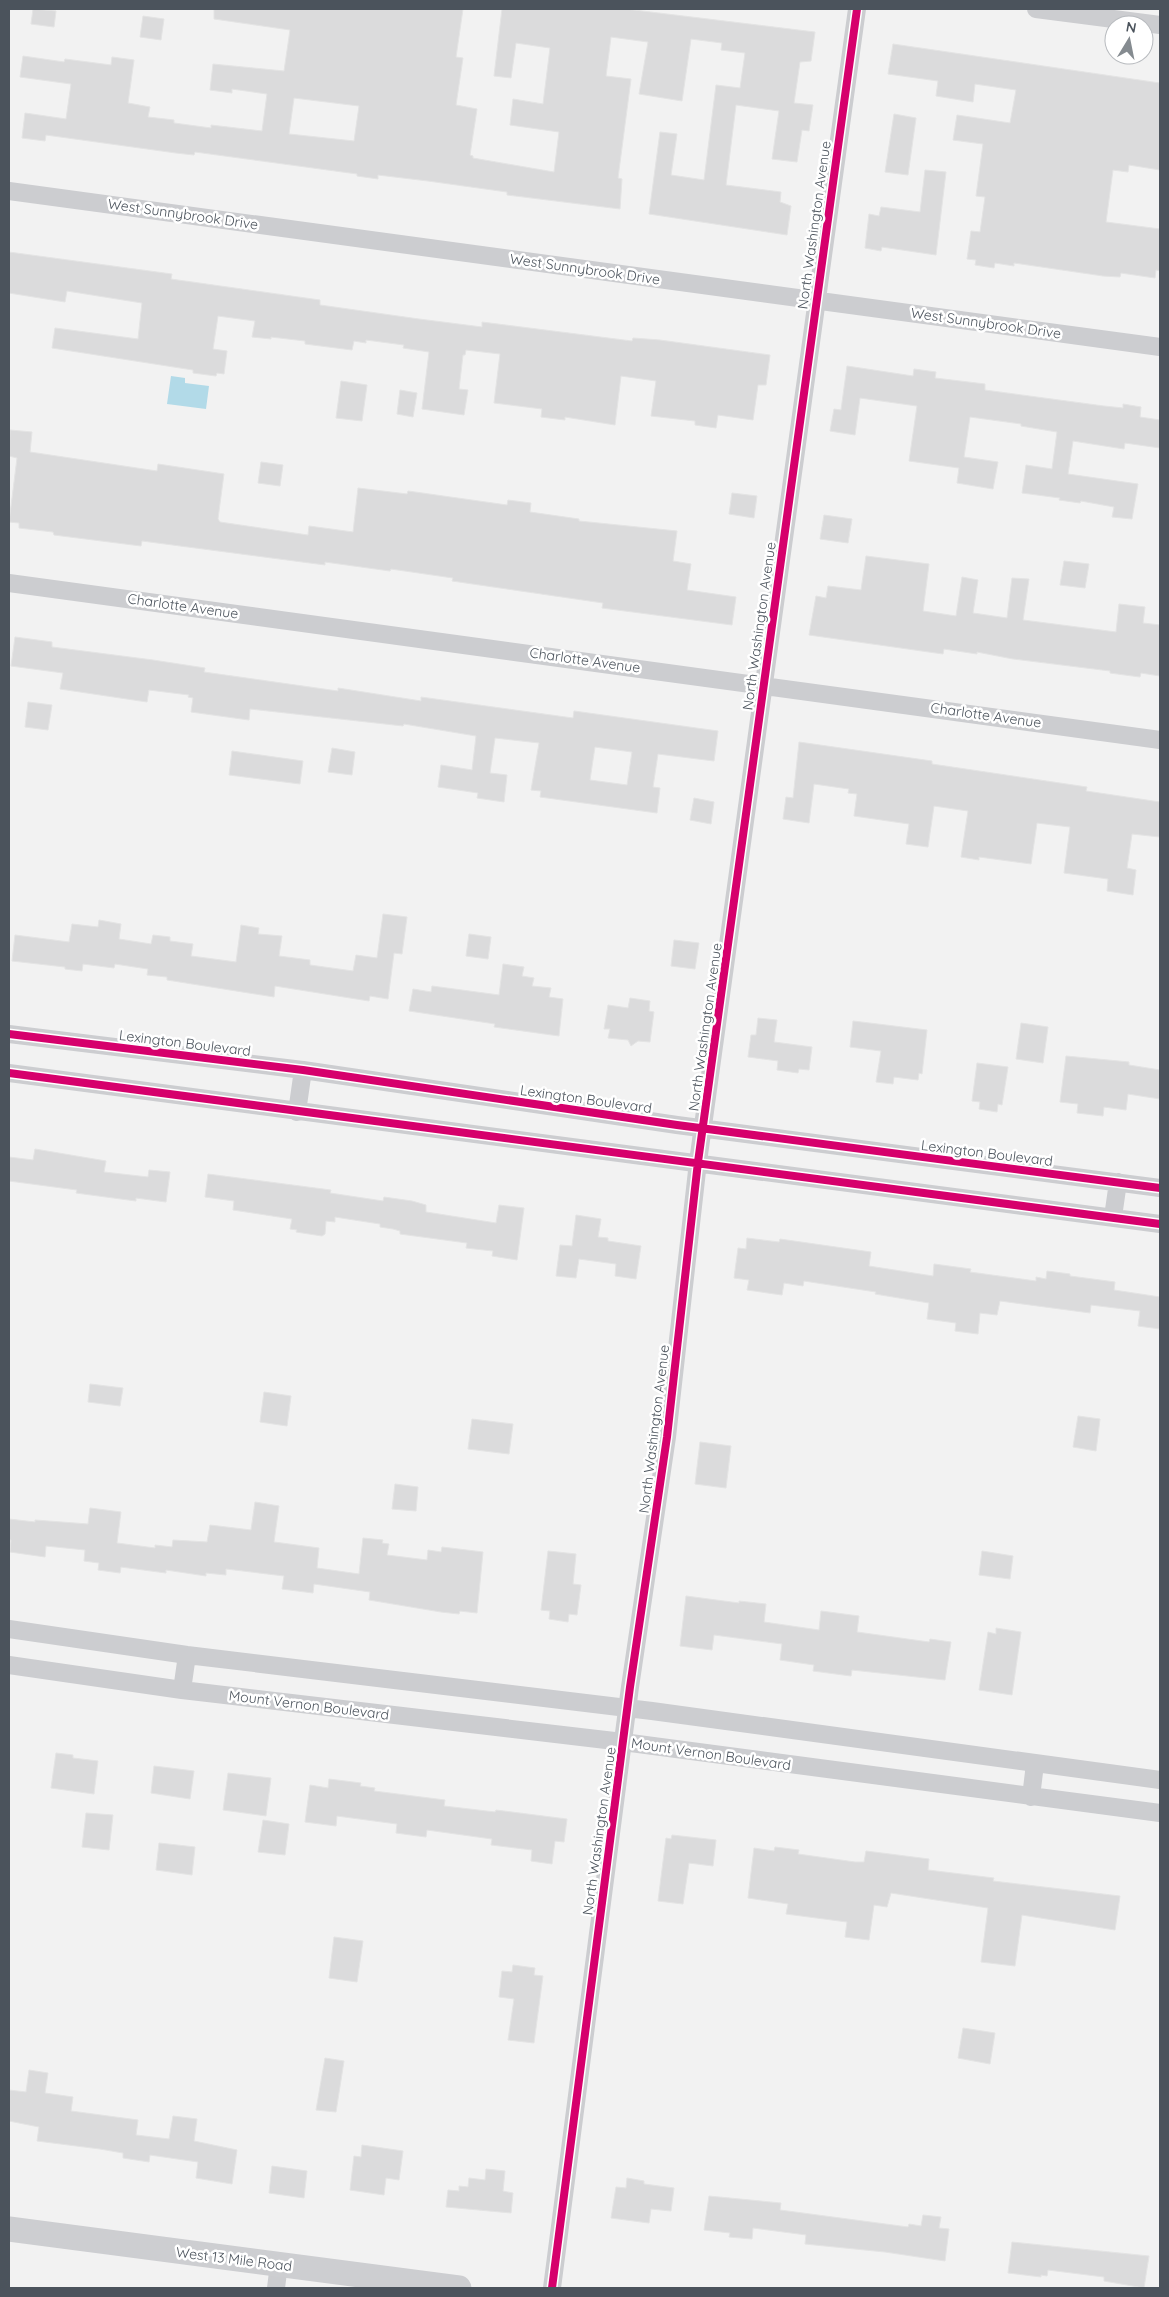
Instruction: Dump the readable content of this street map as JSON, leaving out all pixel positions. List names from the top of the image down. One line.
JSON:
{"streets":{"main road":["West 13 Mile Road"],"street":["West Sunnybrook Drive","North Washington Avenue","Charlotte Avenue","Lexington Boulevard","Mount Vernon Boulevard"]},"crossings":[["West Sunnybrook Drive","North Washington Avenue"],["North Washington Avenue","Charlotte Avenue"],["North Washington Avenue","Lexington Boulevard"],["North Washington Avenue","Mount Vernon Boulevard"]],"north":"top"}
